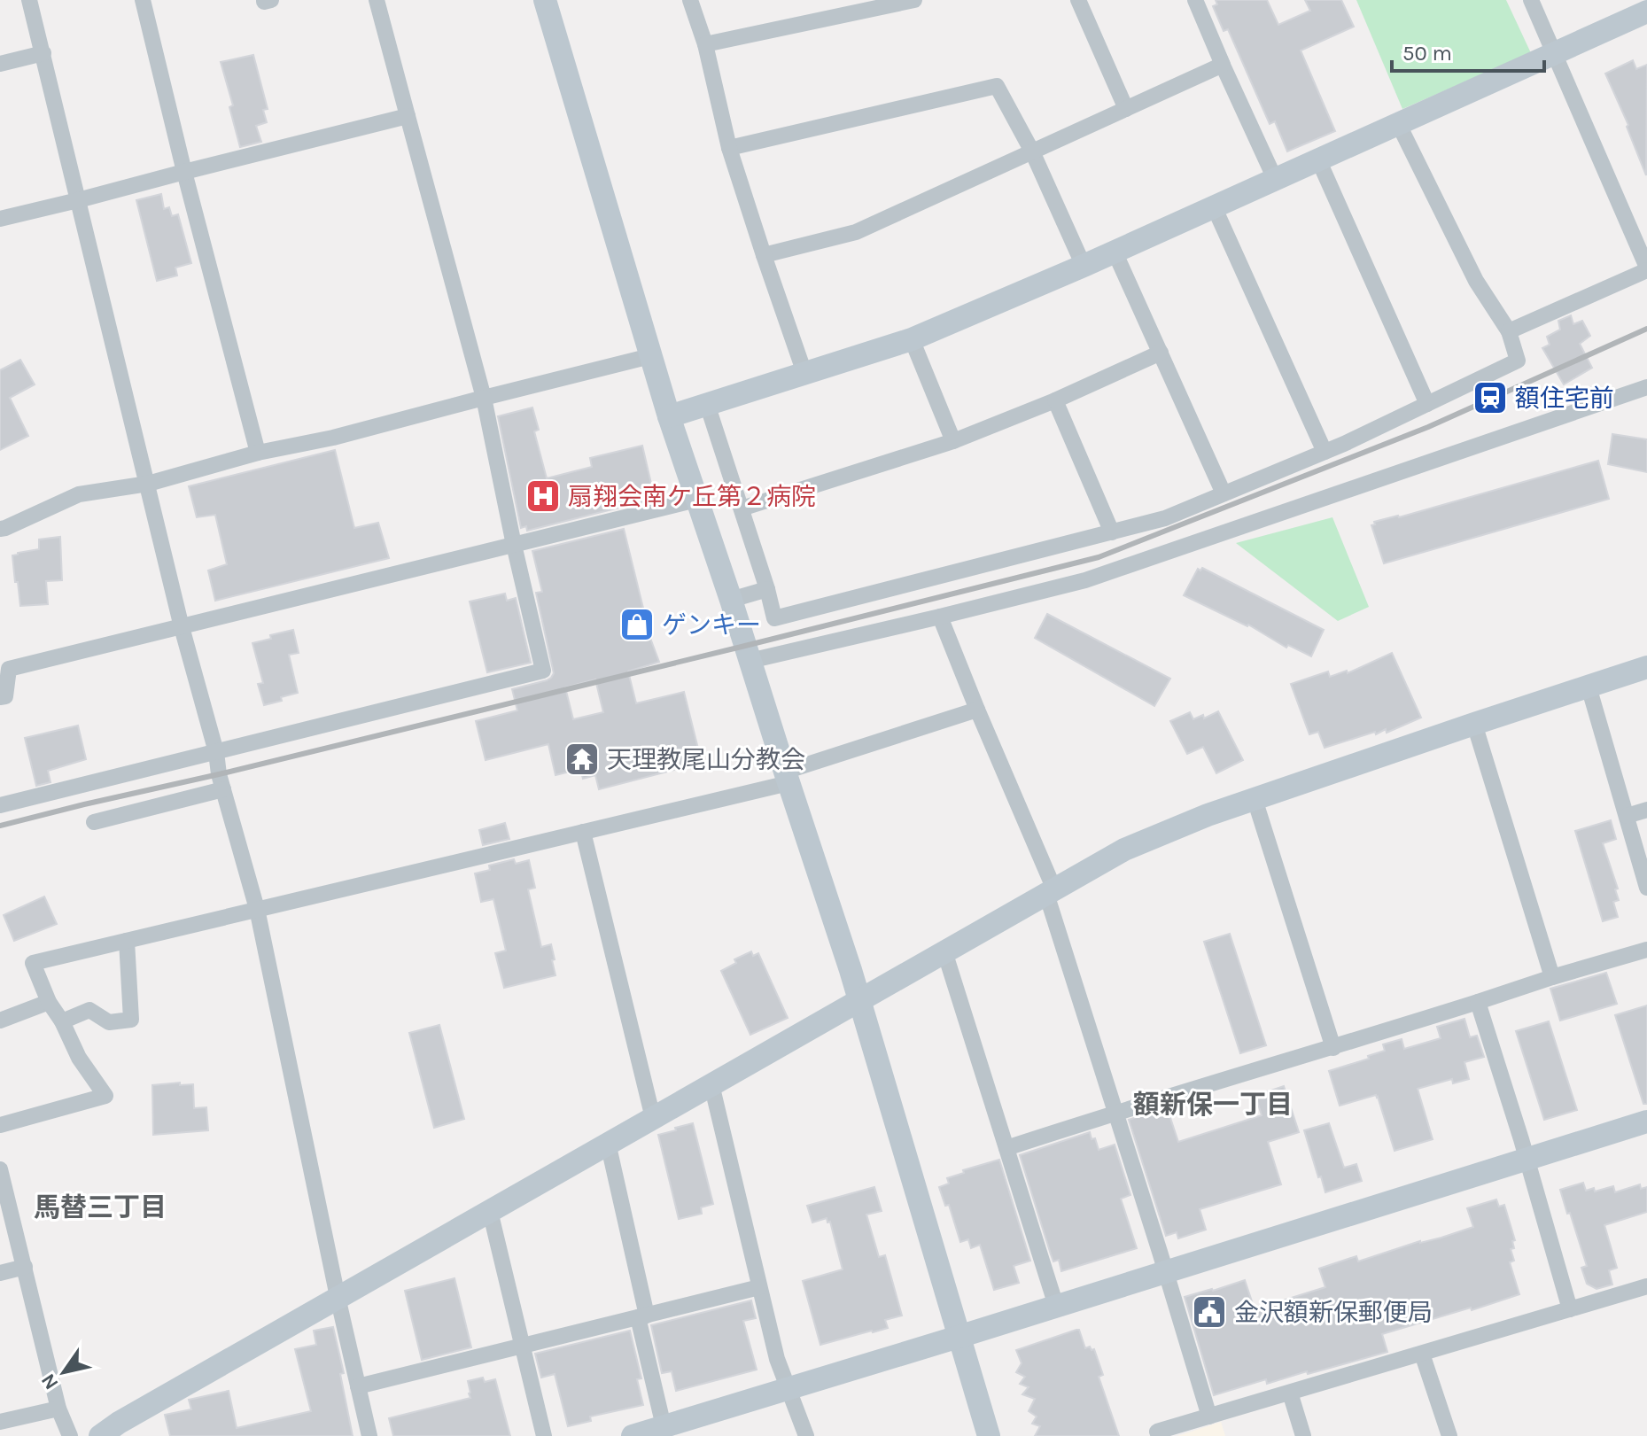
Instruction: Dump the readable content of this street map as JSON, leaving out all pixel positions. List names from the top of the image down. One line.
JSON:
{"districts":["額新保一丁目","馬替三丁目"],"places":{"station":["額住宅前"],"hospital":["扇翔会南ケ丘第２病院"],"shop":["ゲンキー"],"temple":["天理教尾山分教会"],"public building":["金沢額新保郵便局"]},"scale_bar":"50 m","north":"bottom left"}
